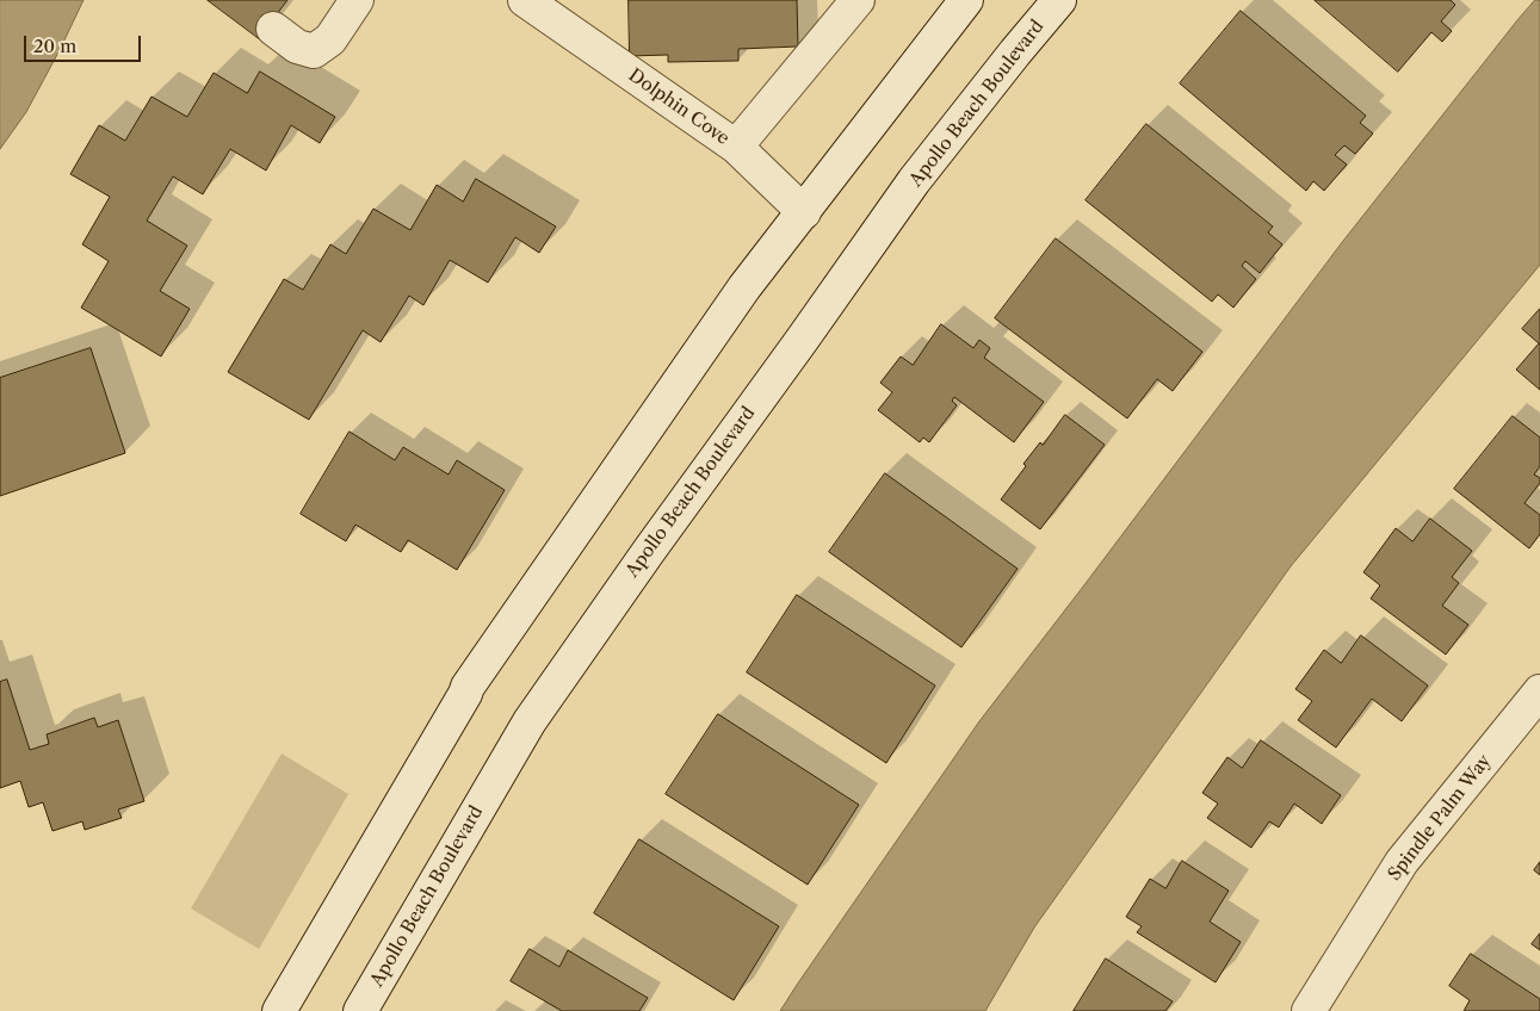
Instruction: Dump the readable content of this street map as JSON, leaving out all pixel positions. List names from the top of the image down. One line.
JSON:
{"streets":{"main road":["Apollo Beach Boulevard","Dolphin Cove","Spindle Palm Way"]},"scale_bar":"20 m"}
